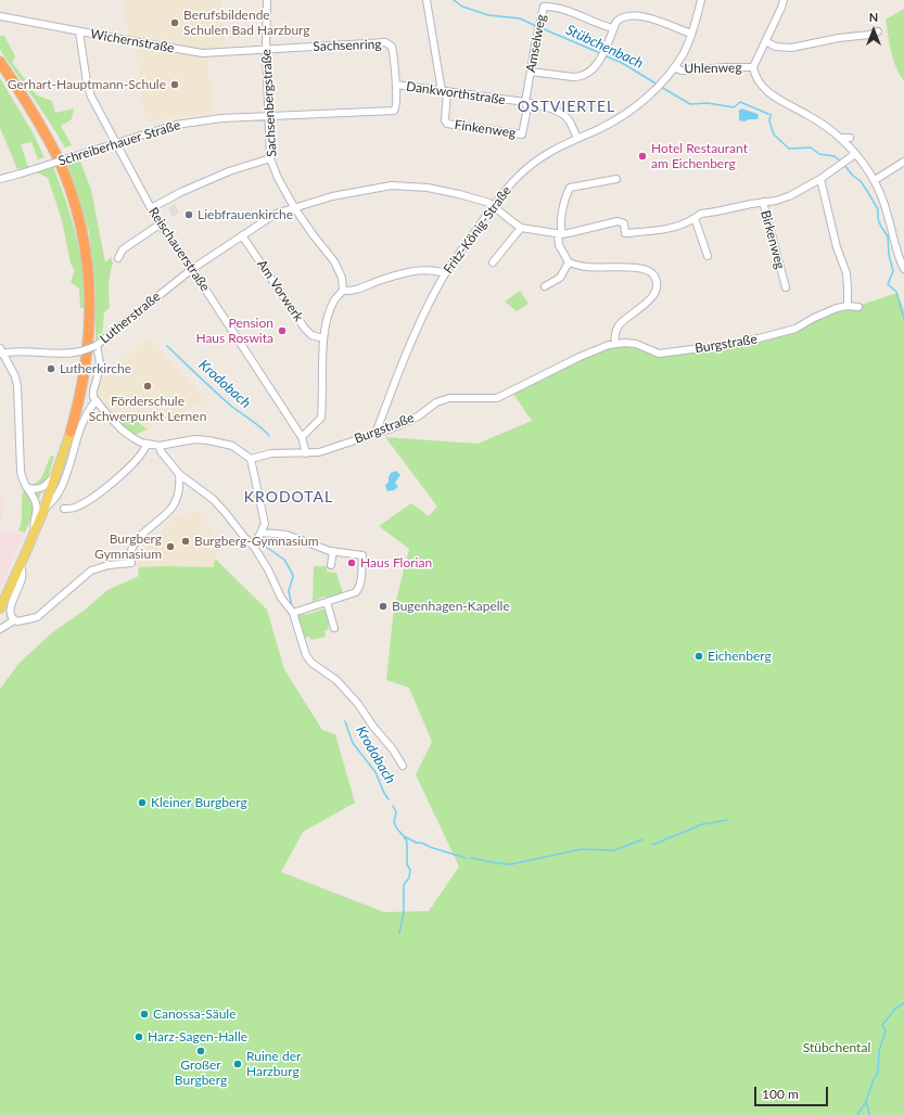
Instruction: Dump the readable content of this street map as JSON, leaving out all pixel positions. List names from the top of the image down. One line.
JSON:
{"streets":{"street":["Wichernstraße","Amselweg","Sachsenring","Uhlenweg","Dankworthstraße","Sachsenbergstraße","Finkenweg","Schreiberhauer Straße","Fritz-König-Straße","Birkenweg","Reischauerstraße","Am Vorwerk","Lutherstraße","Burgstraße"]},"crossings":[["Wichernstraße","Sachsenring"],["Wichernstraße","Sachsenbergstraße"],["Wichernstraße","Reischauerstraße"],["Amselweg","Dankworthstraße"],["Amselweg","Finkenweg"],["Sachsenring","Dankworthstraße"],["Sachsenring","Sachsenbergstraße"],["Sachsenring","Schreiberhauer Straße"],["Uhlenweg","Fritz-König-Straße"],["Dankworthstraße","Finkenweg"],["Dankworthstraße","Fritz-König-Straße"],["Sachsenbergstraße","Schreiberhauer Straße"],["Sachsenbergstraße","Lutherstraße"],["Schreiberhauer Straße","Reischauerstraße"],["Fritz-König-Straße","Lutherstraße"],["Fritz-König-Straße","Burgstraße"],["Reischauerstraße","Lutherstraße"],["Reischauerstraße","Burgstraße"],["Am Vorwerk","Lutherstraße"]],"districts":["OSTVIERTEL","KRODOTAL"],"water":["Stübchenbach","Krodobach"],"parks":["Stübchental"],"places":["Berufsbildende Schulen Bad Harzburg","Gerhart-Hauptmann-Schule","Hotel Restaurant am Eichenberg","Liebfrauenkirche","Pension Haus Roswita","Lutherkirche","Förderschule Schwerpunkt Lernen","Burgberg-Gymnasium","Burgberg Gymnasium","Haus Florian","Bugenhagen-Kapelle","Eichenberg","Kleiner Burgberg","Canossa-Säule","Harz-Sagen-Halle","Großer Burgberg","Ruine der Harzburg"],"scale_bar":"100 m","north":"top"}
